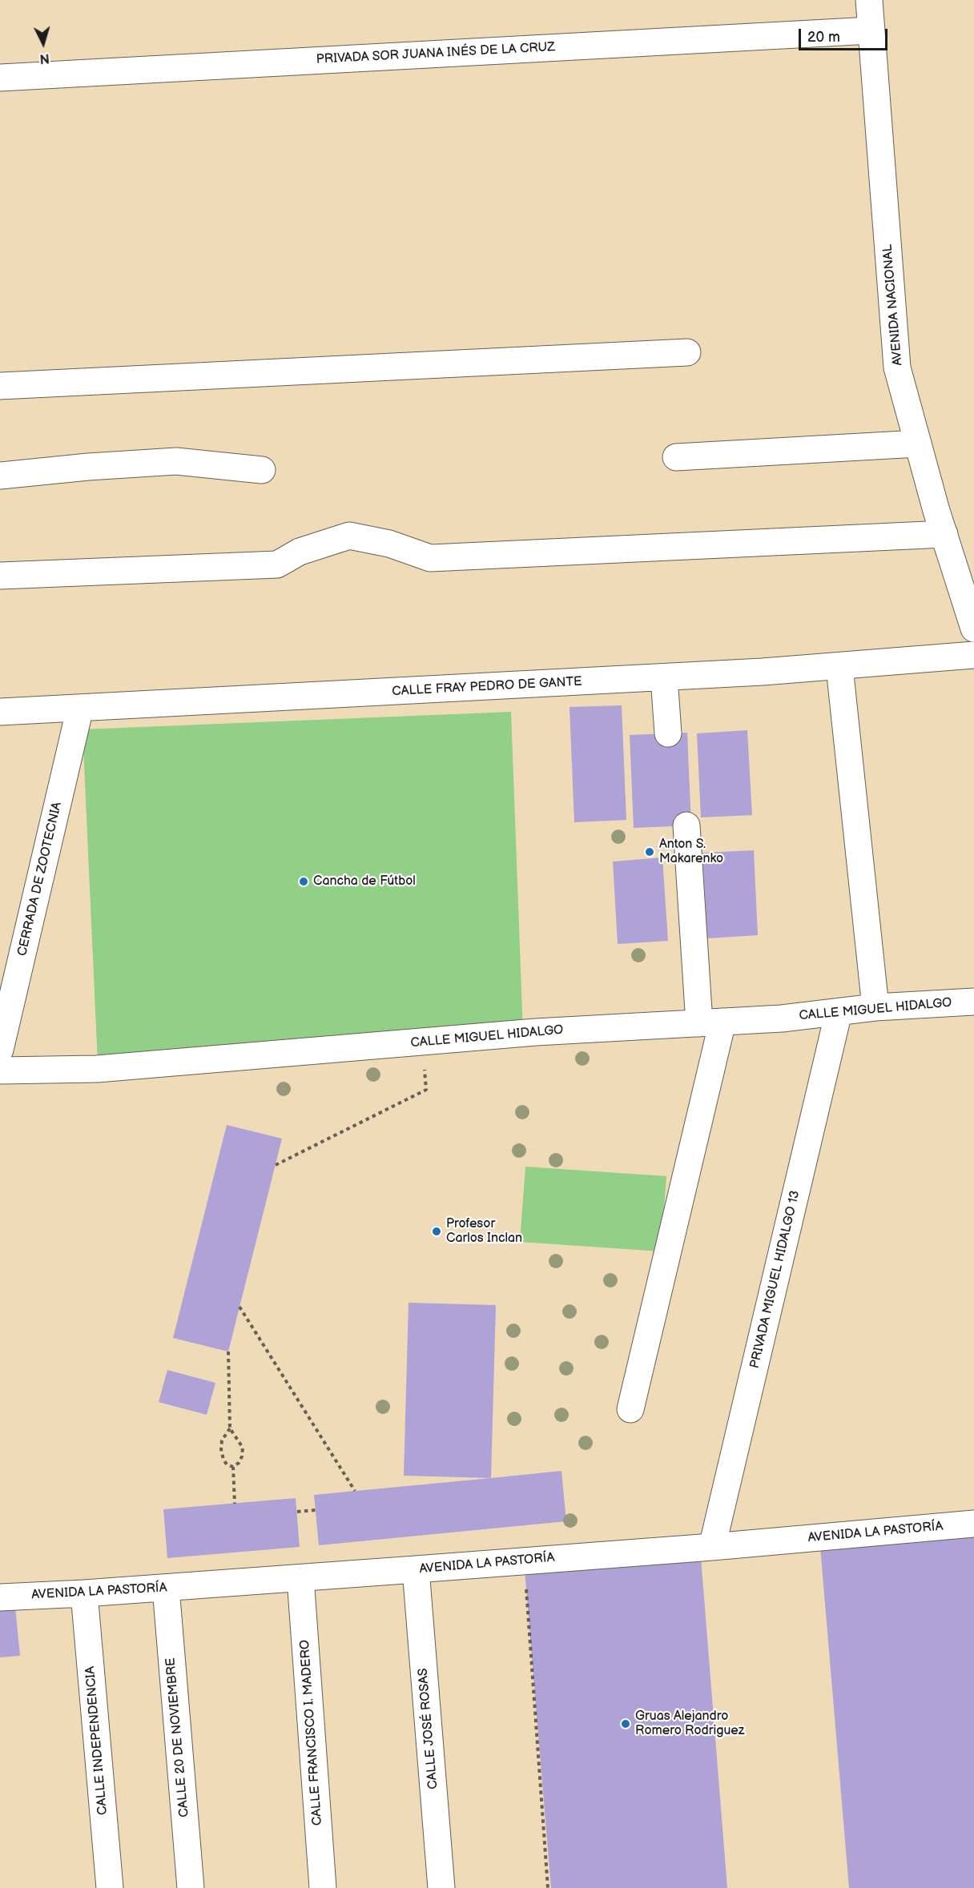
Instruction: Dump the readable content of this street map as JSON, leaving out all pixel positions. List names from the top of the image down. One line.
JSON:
{"streets":{"street":["PRIVADA SOR JUANA INÉS DE LA CRUZ","AVENIDA NACIONAL","CALLE FRAY PEDRO DE GANTE","CERRADA DE ZOOTECNIA","CALLE MIGUEL HIDALGO","PRIVADA MIGUEL HIDALGO 13","AVENIDA LA PASTORÍA","CALLE JOSÉ ROSAS","CALLE FRANCISCO I. MADERO","CALLE 20 DE NOVIEMBRE","CALLE INDEPENDENCIA"]},"crossings":[["PRIVADA SOR JUANA INÉS DE LA CRUZ","AVENIDA NACIONAL"],["CALLE FRAY PEDRO DE GANTE","CERRADA DE ZOOTECNIA"],["CALLE MIGUEL HIDALGO","PRIVADA MIGUEL HIDALGO 13"],["PRIVADA MIGUEL HIDALGO 13","AVENIDA LA PASTORÍA"],["AVENIDA LA PASTORÍA","CALLE JOSÉ ROSAS"],["AVENIDA LA PASTORÍA","CALLE FRANCISCO I. MADERO"],["AVENIDA LA PASTORÍA","CALLE 20 DE NOVIEMBRE"],["AVENIDA LA PASTORÍA","CALLE INDEPENDENCIA"]],"places":["Anton S. Makarenko","Cancha de Fútbol","Profesor Carlos Inclan","Gruas Alejandro Romero Rodriguez"],"scale_bar":"20 m","north":"bottom"}
